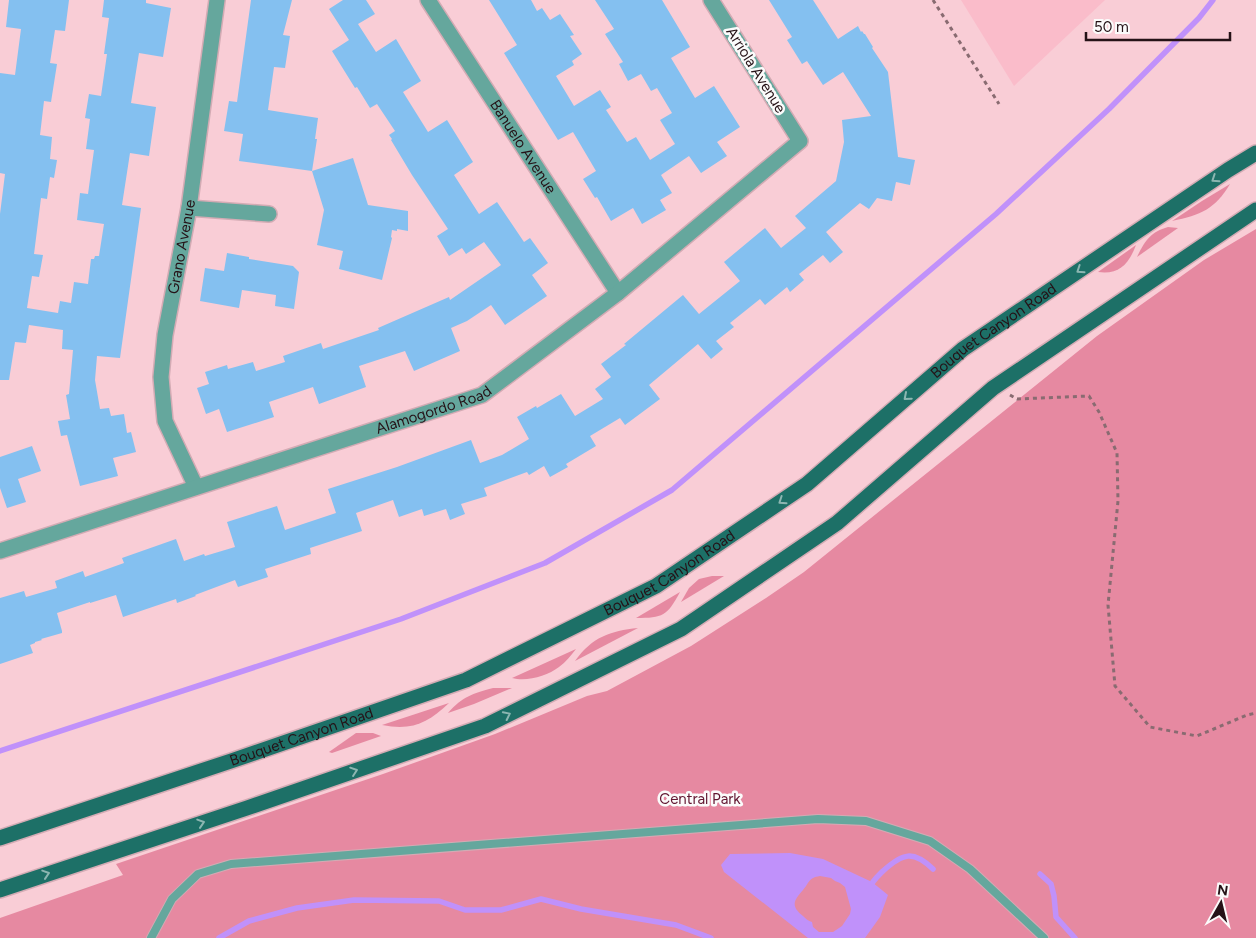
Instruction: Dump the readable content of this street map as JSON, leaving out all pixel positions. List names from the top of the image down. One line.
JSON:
{"streets":{"main road":["Bouquet Canyon Road"],"street":["Arriola Avenue","Banuelo Avenue","Grano Avenue","Alamogordo Road"]},"crossings":[["Arriola Avenue","Alamogordo Road"],["Banuelo Avenue","Alamogordo Road"],["Grano Avenue","Alamogordo Road"]],"parks":["Central Park"],"scale_bar":"50 m","north":"top"}
